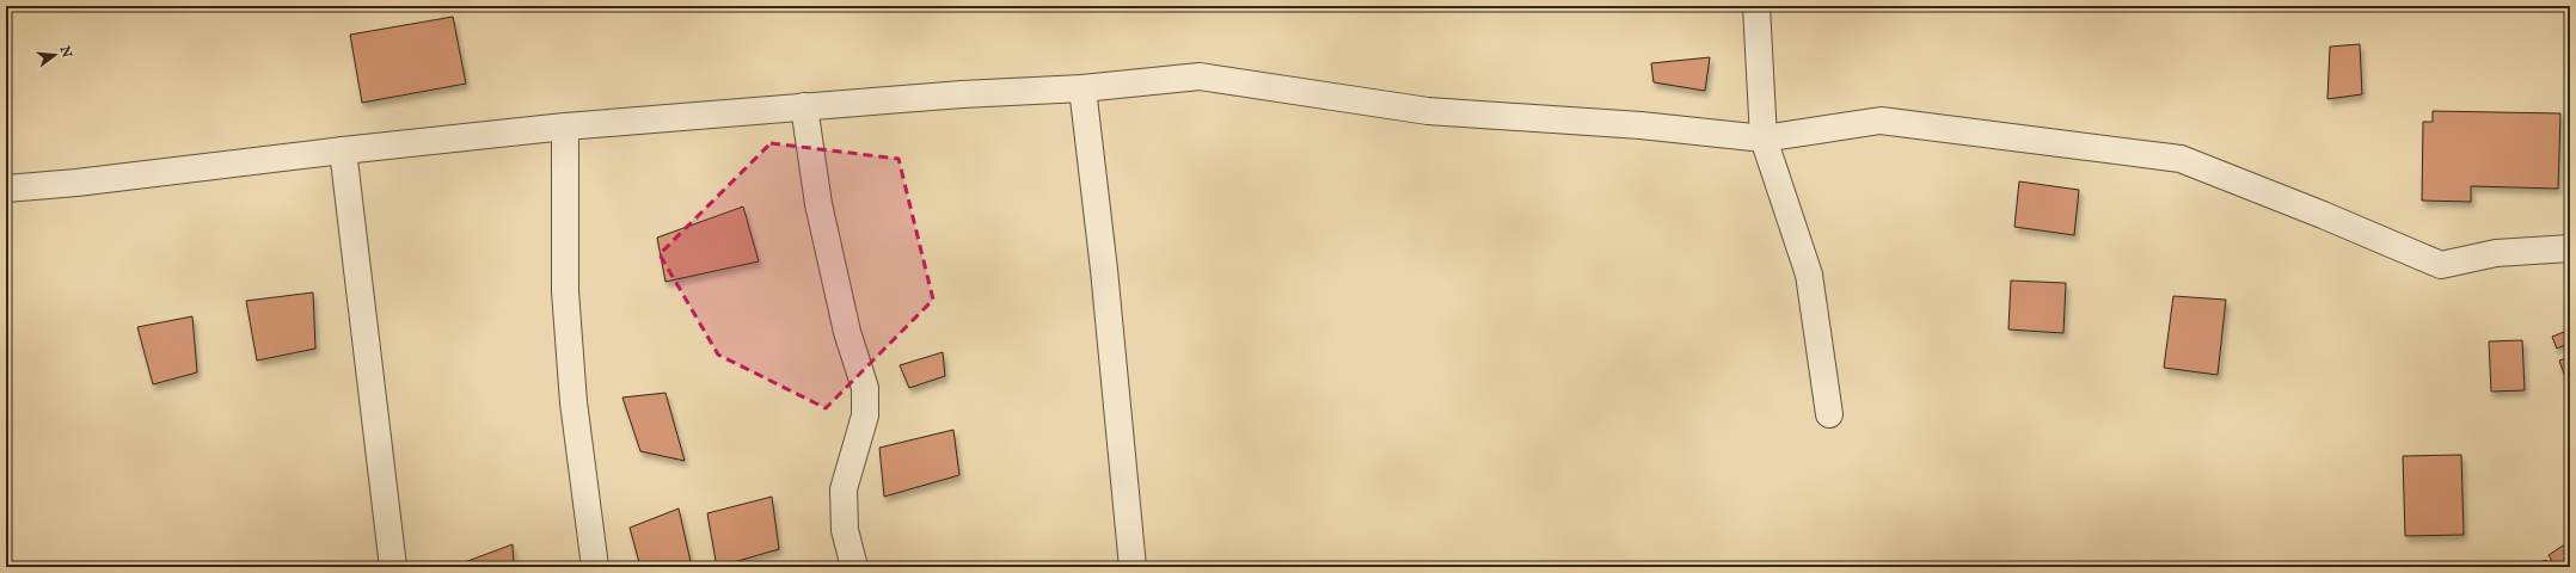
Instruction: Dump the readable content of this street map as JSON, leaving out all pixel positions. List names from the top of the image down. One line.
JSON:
{"north":"right"}
